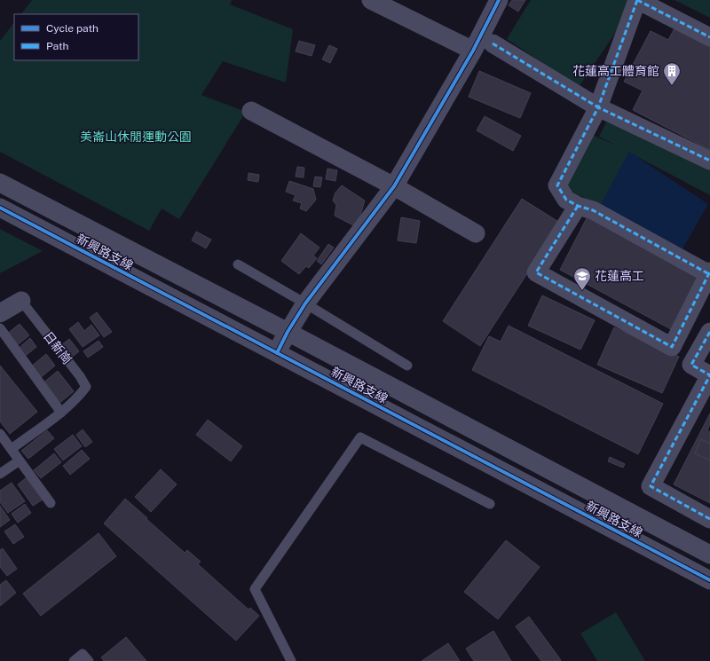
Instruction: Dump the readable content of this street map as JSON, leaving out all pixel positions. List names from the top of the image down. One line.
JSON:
{"streets":{"street":["新興路支線","日新崗"]},"parks":["美崙山休閒運動公園"],"places":{"building":["花蓮高工體育館"],"school or university":["花蓮高工"]},"legend":["Cycle path","Path"]}
